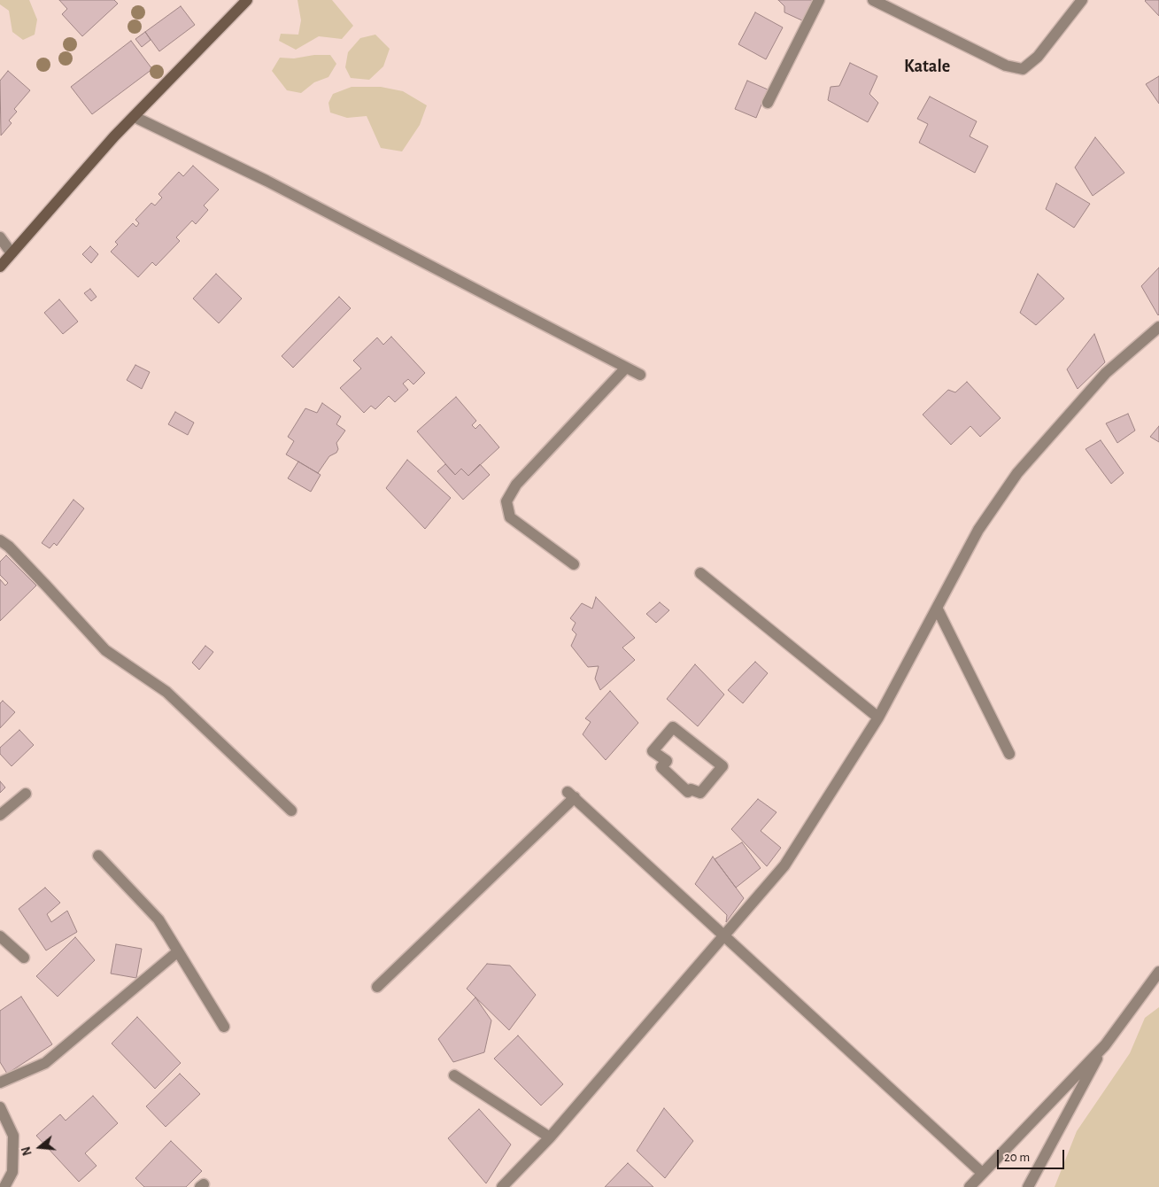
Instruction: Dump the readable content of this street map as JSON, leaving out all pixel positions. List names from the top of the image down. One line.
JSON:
{"districts":["Katale"],"scale_bar":"20 m","north":"left"}
